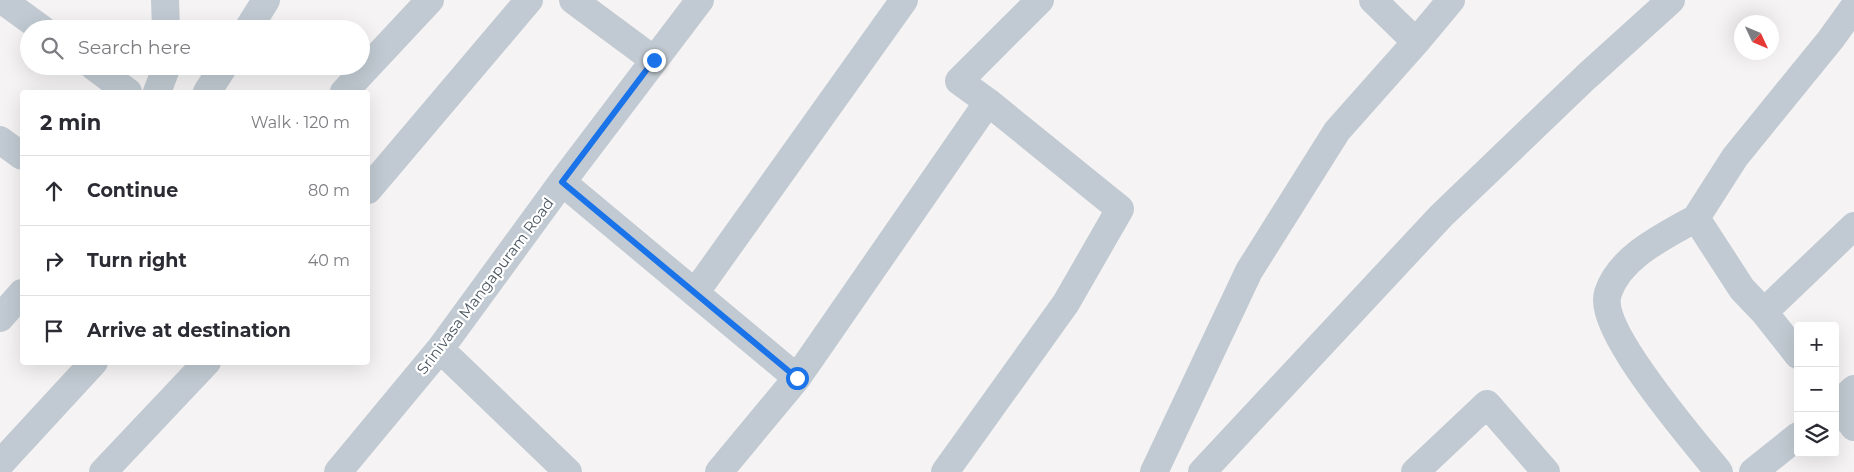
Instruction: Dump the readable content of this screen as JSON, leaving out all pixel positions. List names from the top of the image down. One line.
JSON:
{"streets":{"street":["Srinivasa Mangapuram Road"]},"north":"bottom right","page":{"search":"Search here","heading":["2 min","Walk · 120 m"],"list":[["Continue","80 m"],["Turn right","40 m"],"Arrive at destination"],"map_buttons":["+","−"]}}
